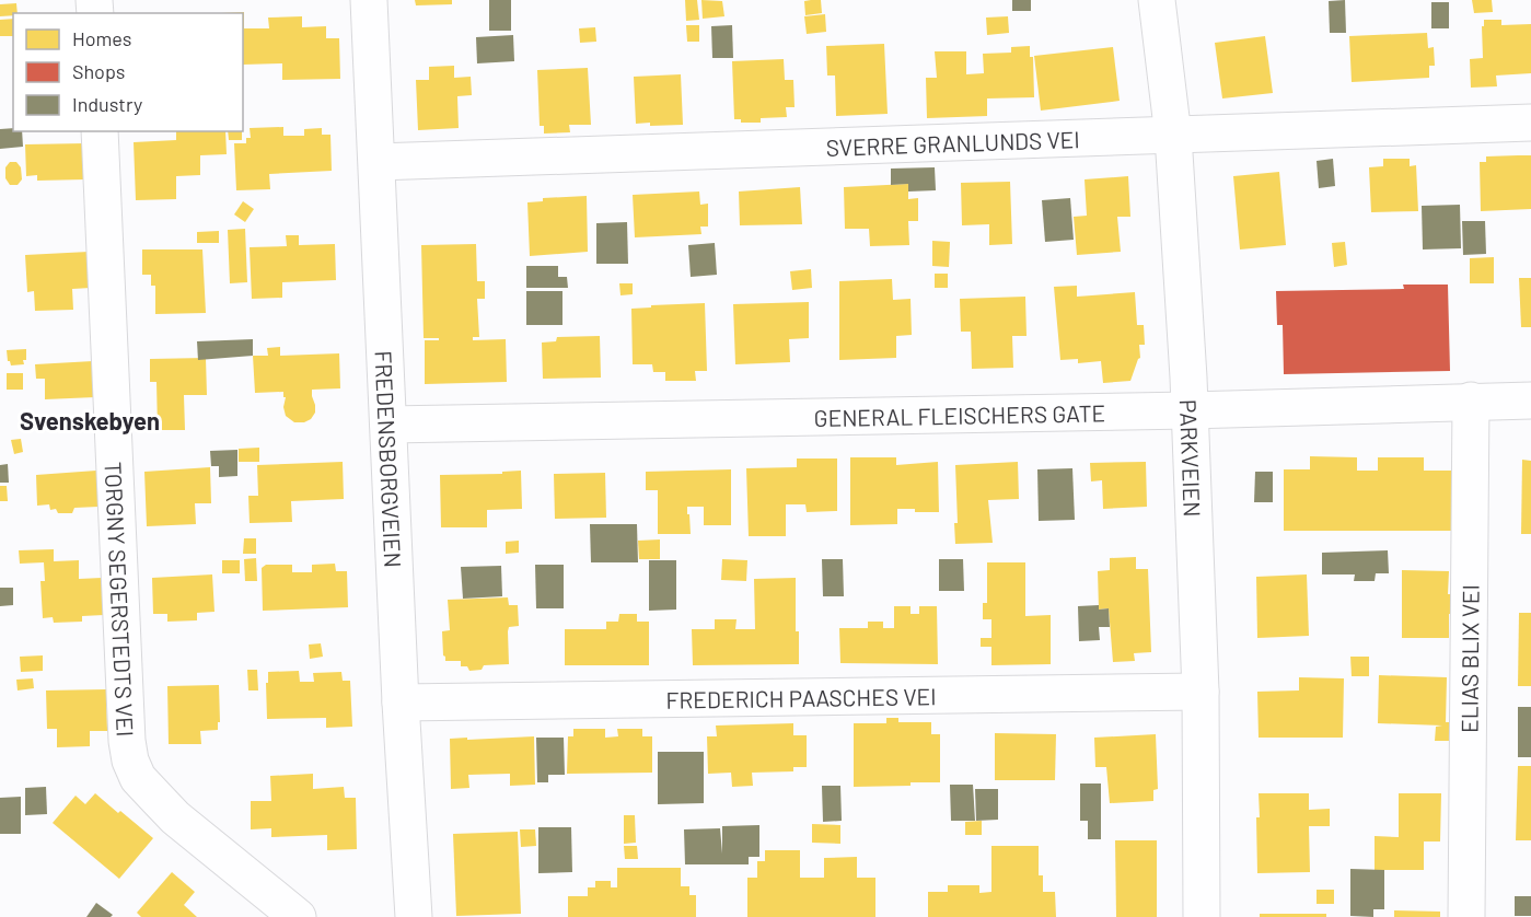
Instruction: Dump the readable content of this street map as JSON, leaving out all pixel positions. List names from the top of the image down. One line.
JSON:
{"streets":{"street":["SVERRE GRANLUNDS VEI","GENERAL FLEISCHERS GATE","PARKVEIEN","FREDENSBORGVEIEN","TORGNY SEGERSTEDTS VEI","ELIAS BLIX VEI","FREDERICH PAASCHES VEI"]},"crossings":[["SVERRE GRANLUNDS VEI","PARKVEIEN"],["SVERRE GRANLUNDS VEI","FREDENSBORGVEIEN"],["GENERAL FLEISCHERS GATE","PARKVEIEN"],["GENERAL FLEISCHERS GATE","FREDENSBORGVEIEN"],["GENERAL FLEISCHERS GATE","ELIAS BLIX VEI"],["PARKVEIEN","FREDERICH PAASCHES VEI"],["FREDENSBORGVEIEN","FREDERICH PAASCHES VEI"]],"districts":["Svenskebyen"],"legend":["Homes","Shops","Industry"]}
